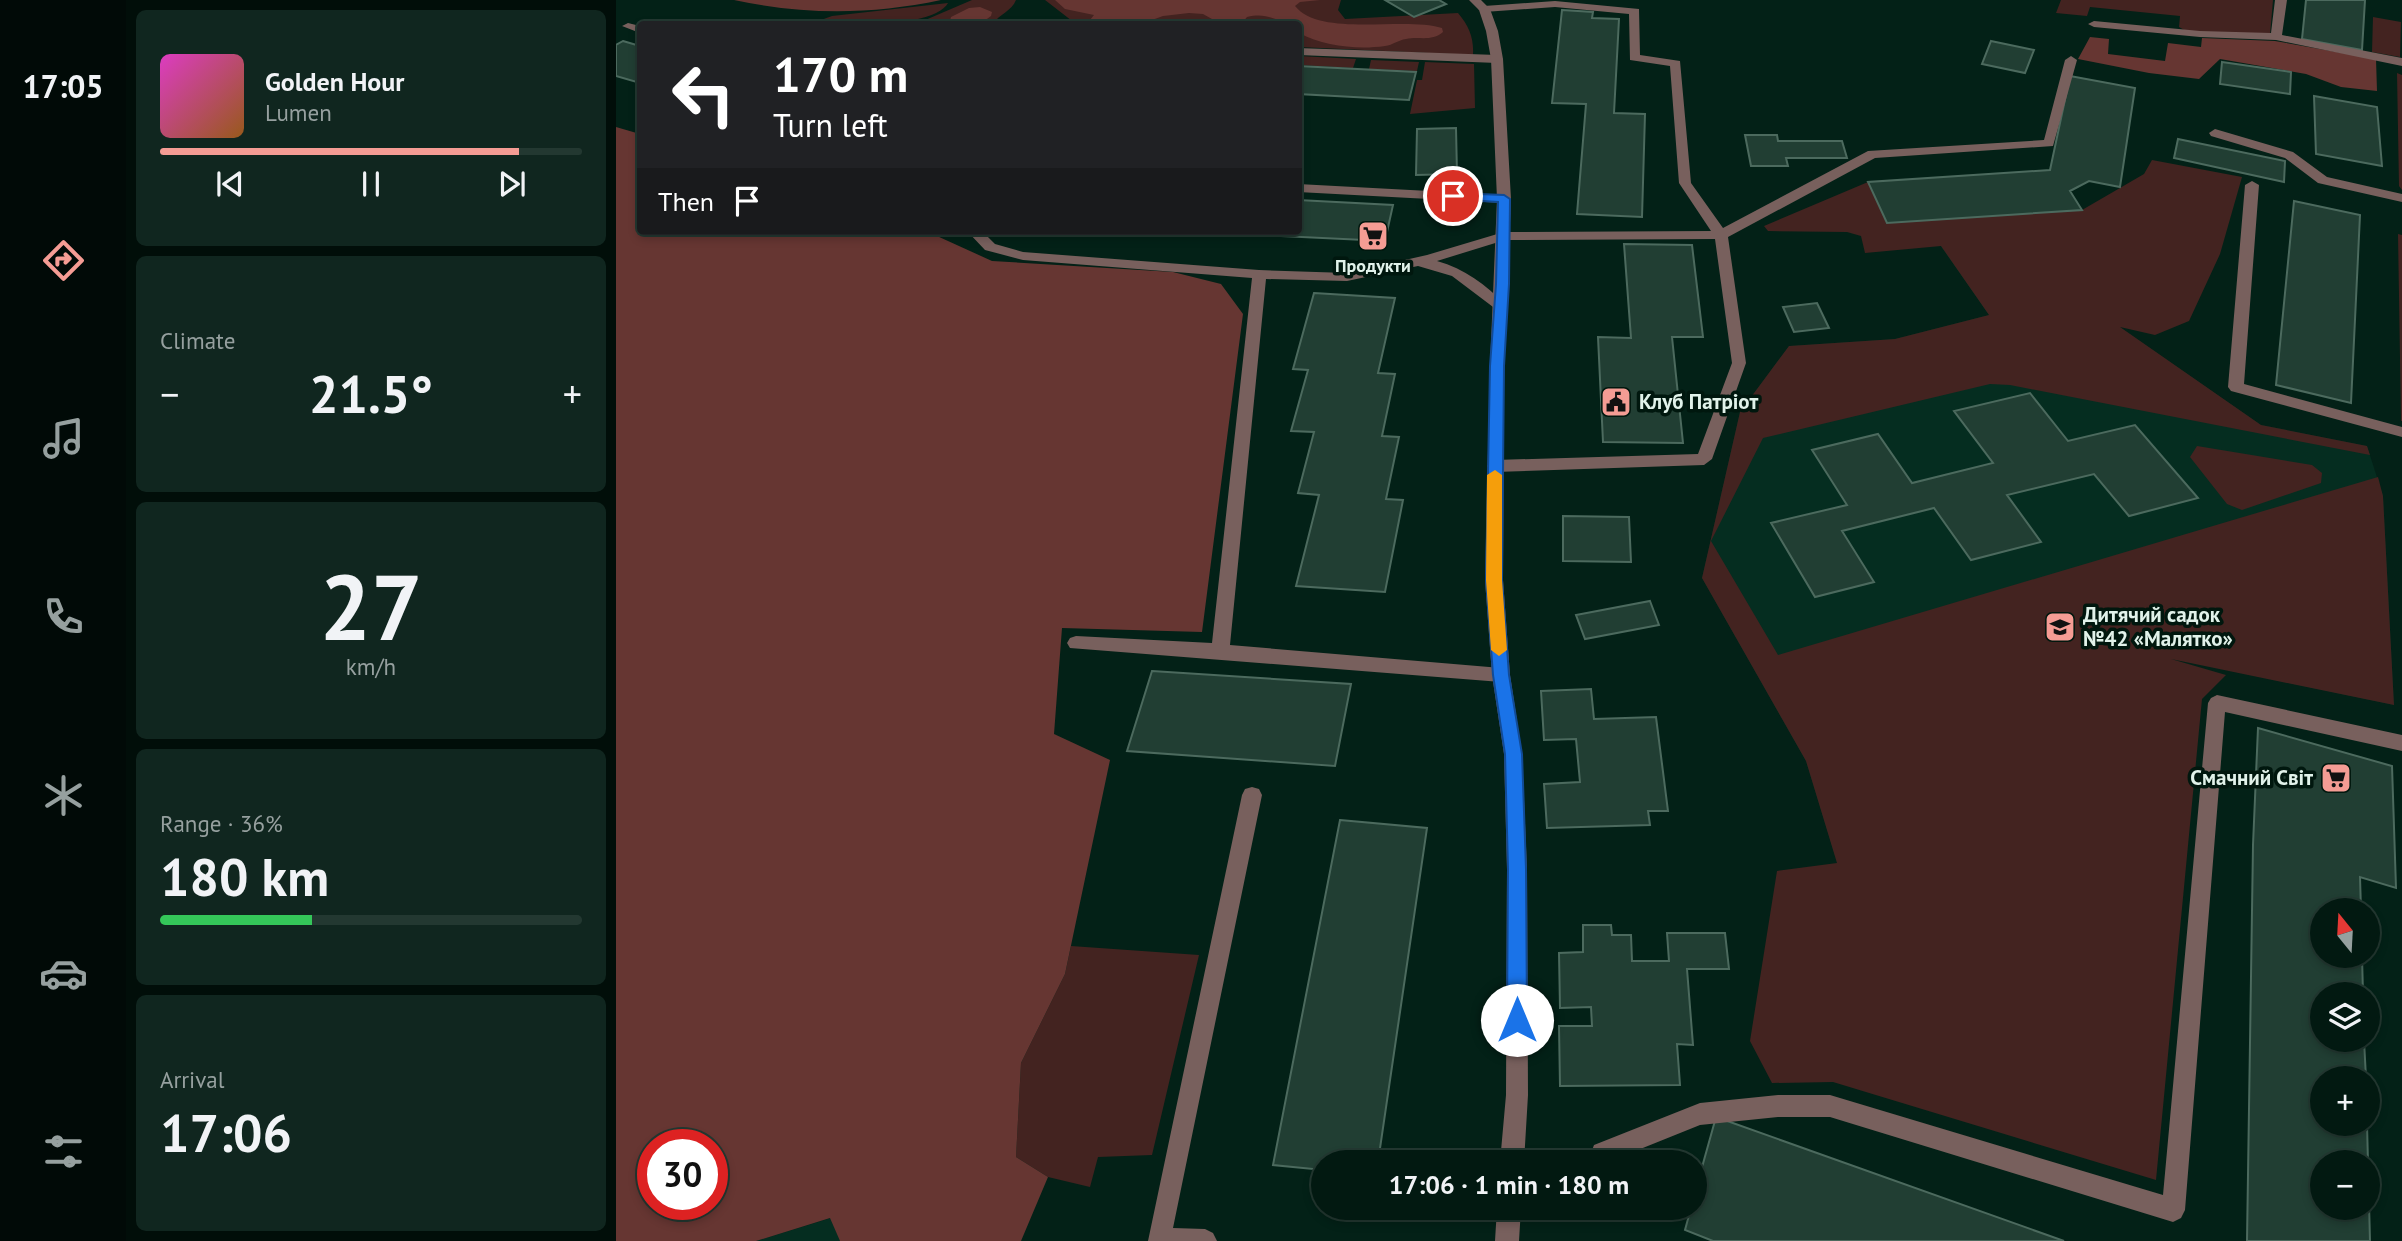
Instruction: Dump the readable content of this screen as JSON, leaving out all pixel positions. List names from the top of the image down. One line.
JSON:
{"places":{"supermarket":["Продукти","Смачний Світ"],"public building":["Клуб Патріот"],"school or university":["Дитячий садок №42 «Малятко»"]},"north":"top","page":{"tabs":"17:05","turn":["170 m","Turn left"],"song":["Golden Hour","Lumen"],"then":"Then","tile":["Climate",["27","km/h"],["Range · 36%","180 km"],["Arrival","17:06"]],"heat":["−","21.5°","+"],"map_buttons":["+","−"],"limit":"30","trip":"17:06 · 1 min · 180 m"}}
